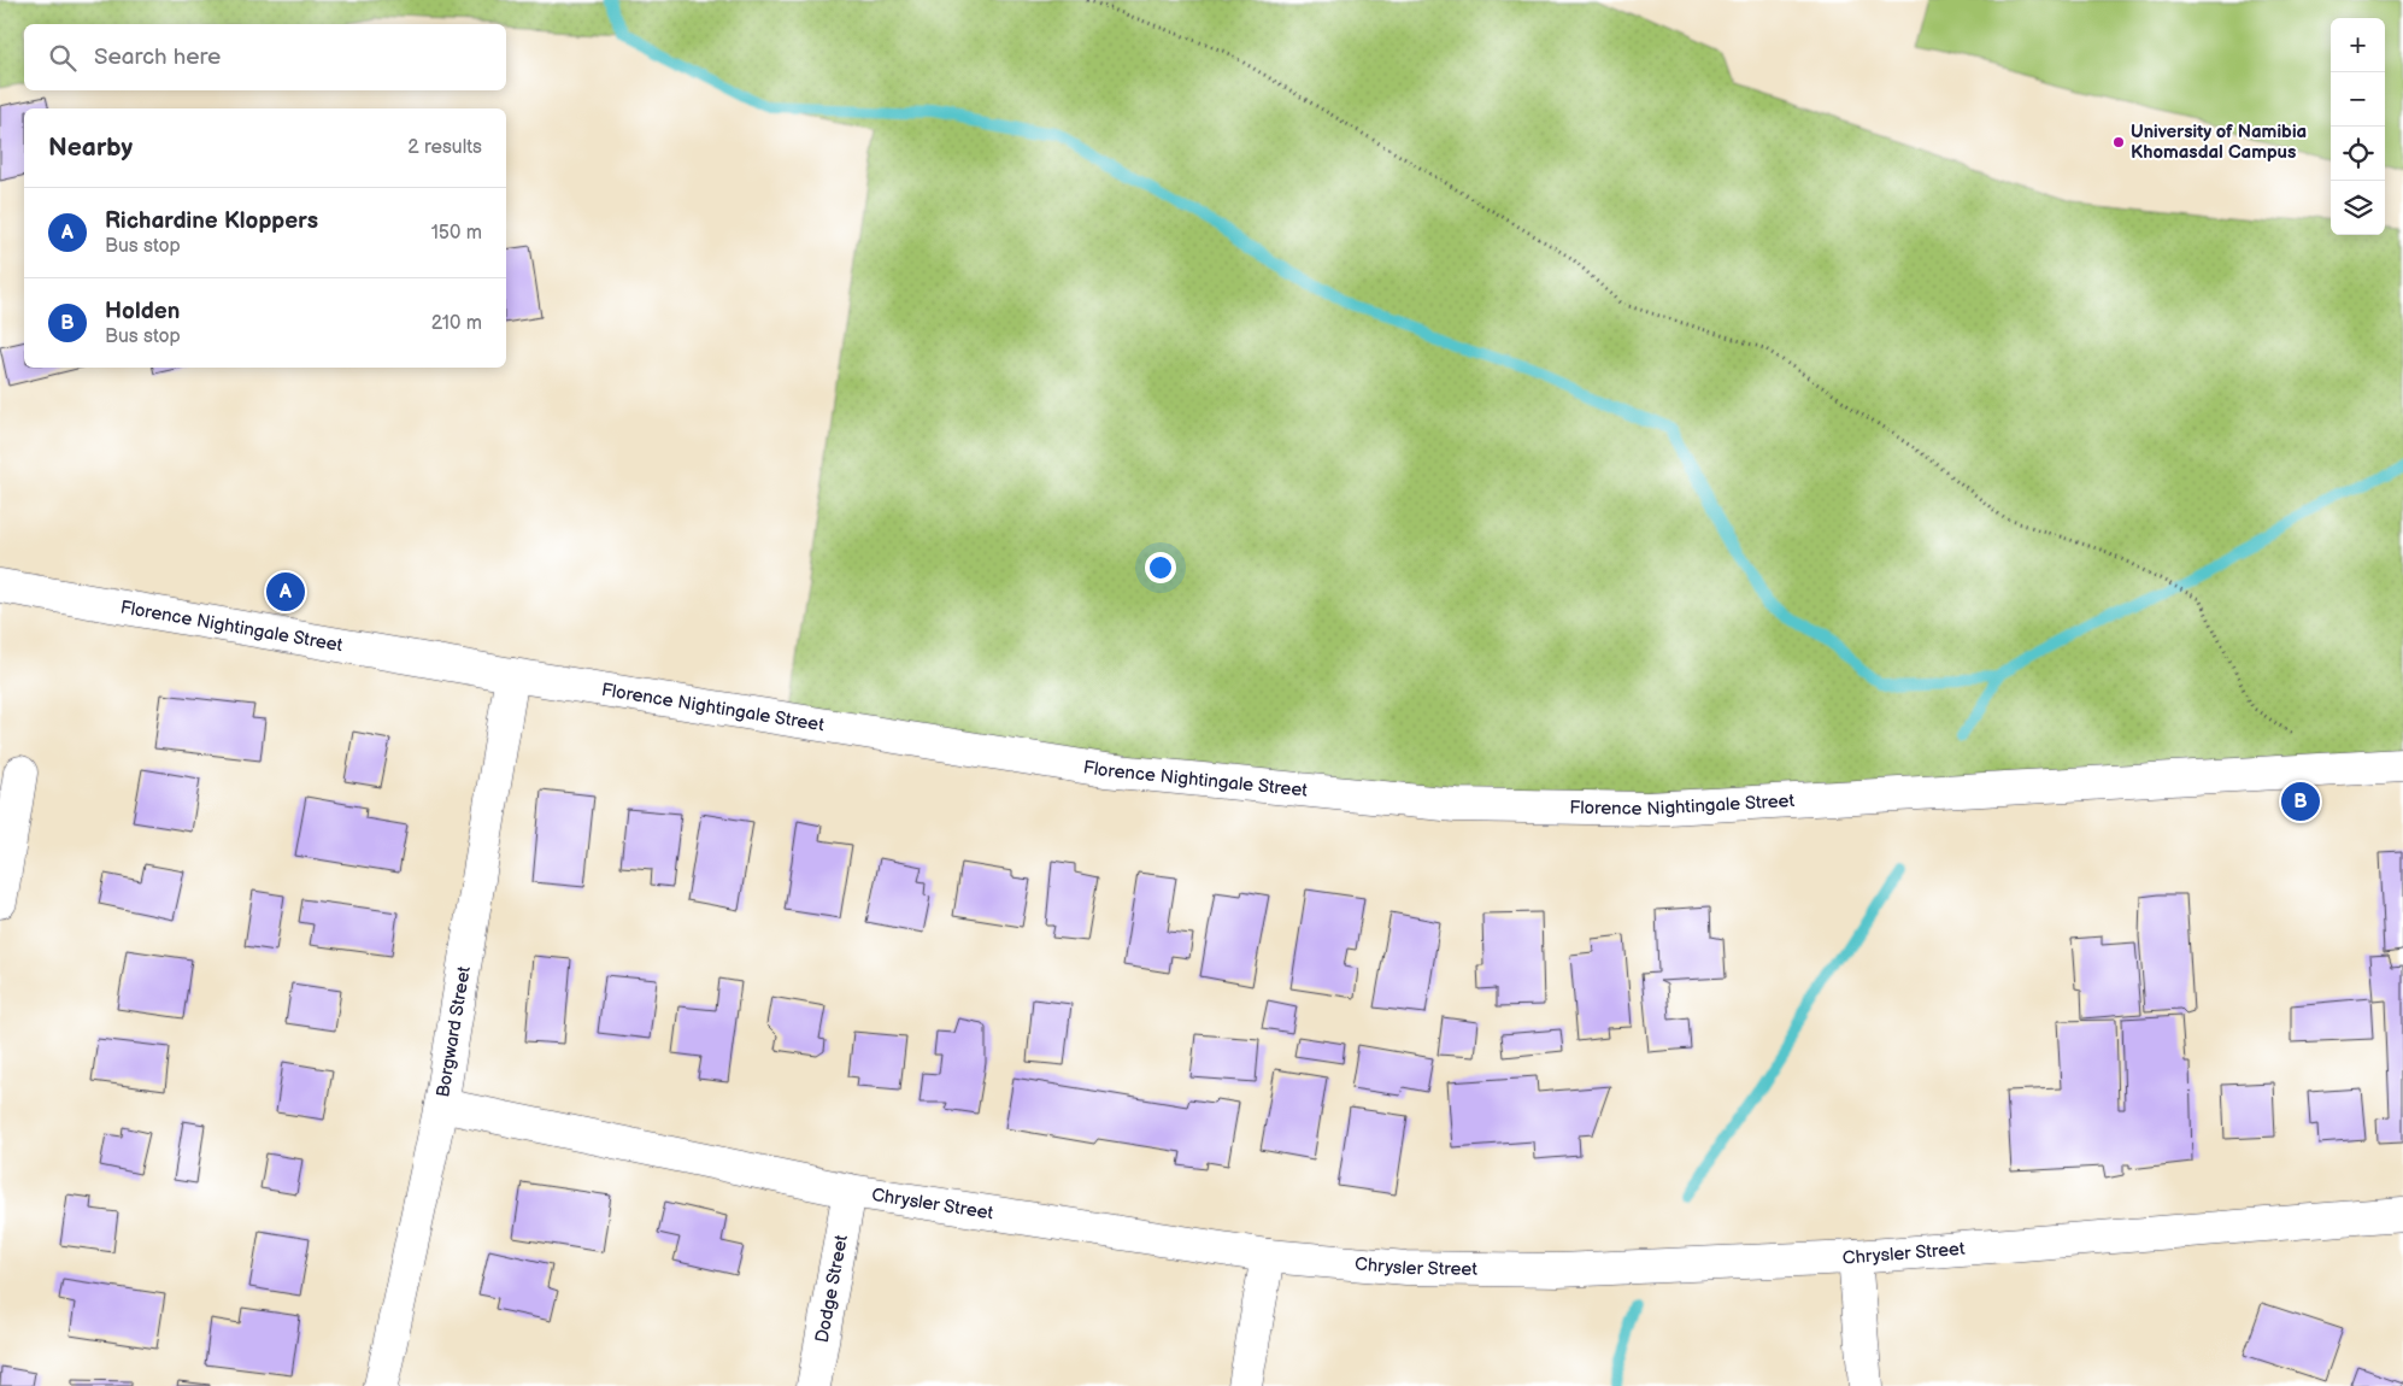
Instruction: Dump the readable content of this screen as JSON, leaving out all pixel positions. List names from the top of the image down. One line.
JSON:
{"streets":{"street":["Florence Nightingale Street","Borgward Street","Chrysler Street","Dodge Street"]},"crossings":[["Florence Nightingale Street","Borgward Street"],["Borgward Street","Chrysler Street"],["Chrysler Street","Dodge Street"]],"places":["University of Namibia Khomasdal Campus"],"page":{"map_buttons":["+","−"],"search":"Search here","heading":["Nearby","2 results"],"list":[{"mark":"A","name":"Richardine Kloppers","note":"Bus stop","value":"150 m"},{"mark":"B","name":"Holden","note":"Bus stop","value":"210 m"}],"pins":["A","B"]}}
